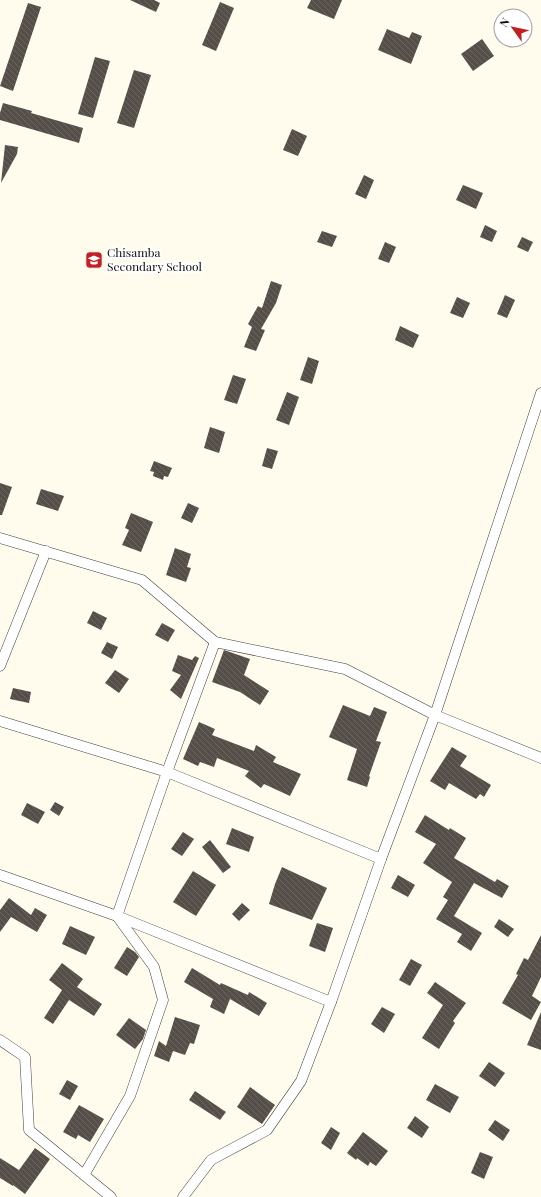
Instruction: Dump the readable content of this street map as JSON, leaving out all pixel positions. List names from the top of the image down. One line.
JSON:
{"places":{"school or university":["Chisamba Secondary School"]},"north":"top left"}
